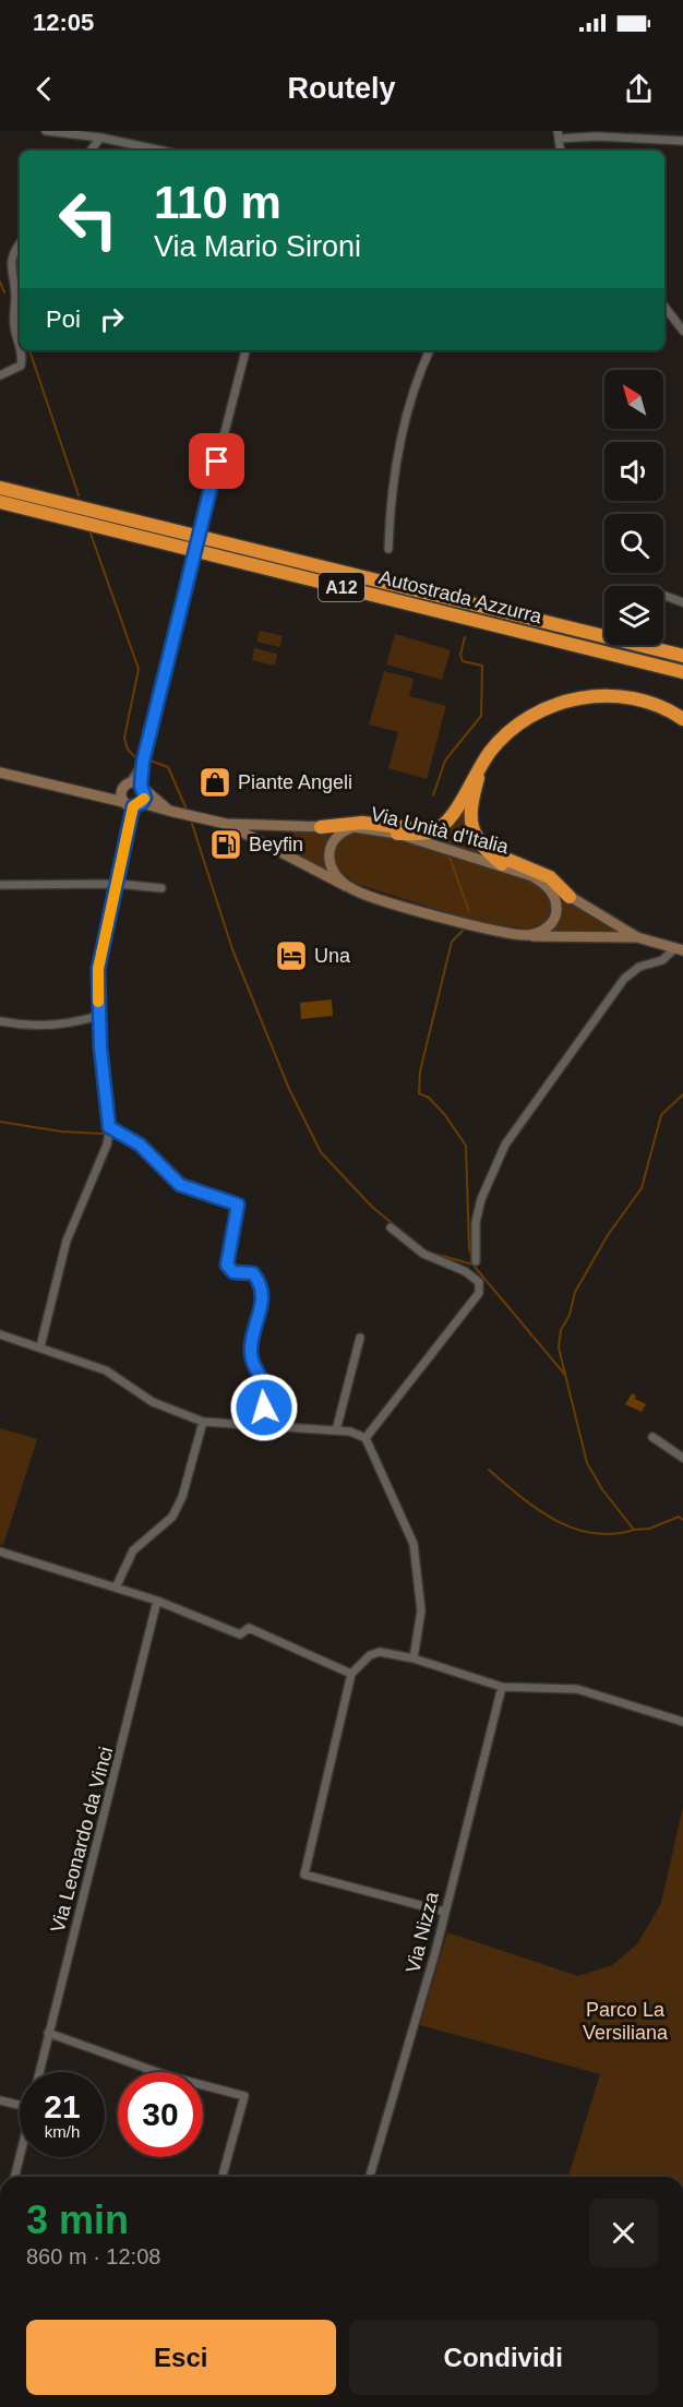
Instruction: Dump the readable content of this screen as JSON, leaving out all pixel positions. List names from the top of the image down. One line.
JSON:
{"streets":{"highway":["A12","Autostrada Azzurra"],"main road":["Via Unità d'Italia"],"street":["Via Leonardo da Vinci","Via Nizza"]},"parks":["Parco La Versiliana"],"places":{"shop":["Piante Angeli"],"fuel station":["Beyfin"],"hotel":["Una"]},"north":"top left","page":{"status":"12:05","header":"Routely","turn":["110 m","Via Mario Sironi"],"then":"Poi","speed":"21 km/h","limit":"30","heading":["3 min","860 m · 12:08"],"buttons":["Esci","Condividi"]}}
